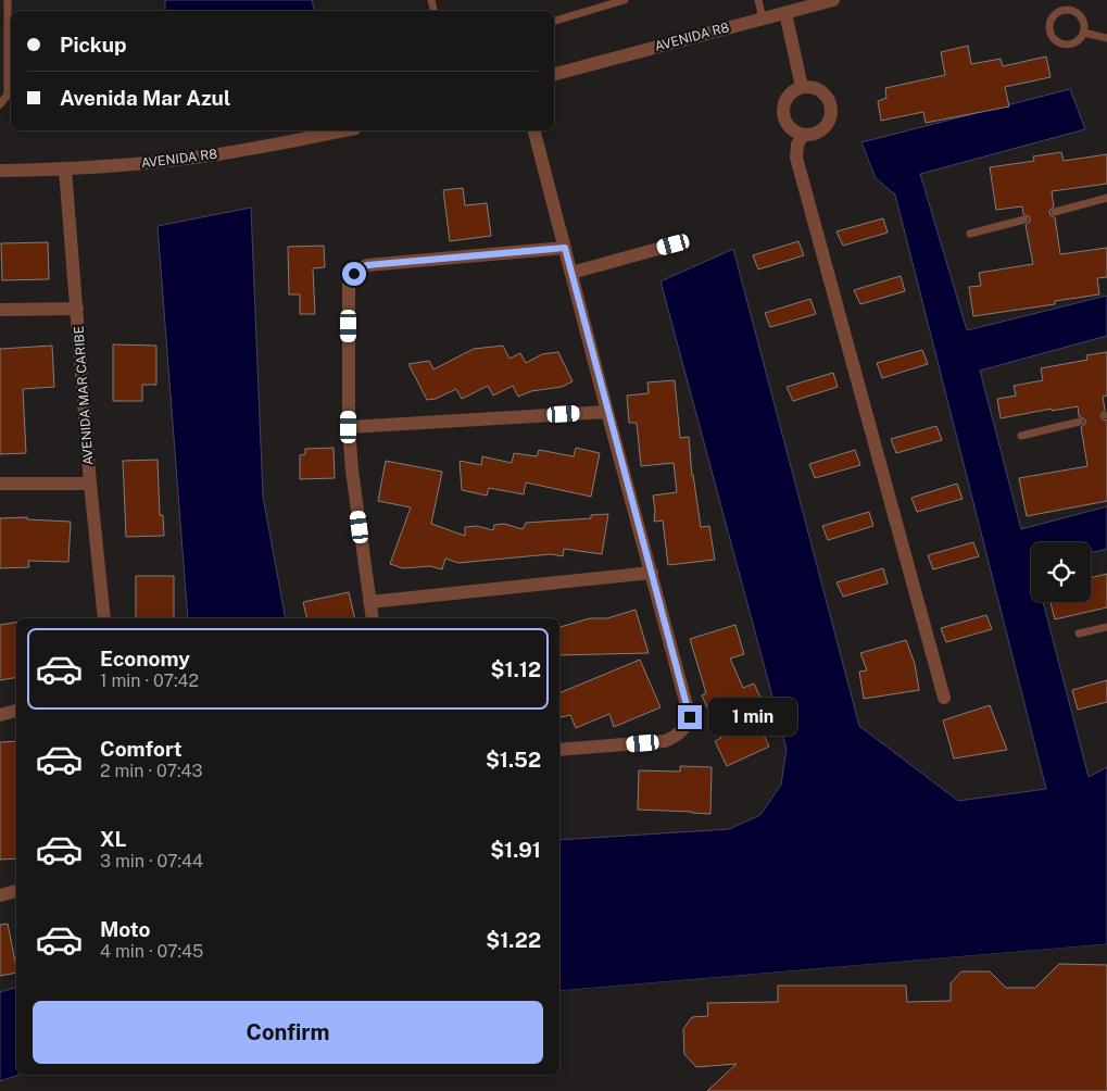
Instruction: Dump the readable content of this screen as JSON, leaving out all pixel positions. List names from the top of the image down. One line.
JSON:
{"streets":{"street":["AVENIDA R8","AVENIDA MAR CARIBE"]},"crossings":[["AVENIDA R8","AVENIDA MAR CARIBE"]],"page":{"banner":["Pickup","Avenida Mar Azul"],"list":[{"name":"Economy","note":"1 min · 07:42","value":"$1.12"},{"name":"Comfort","note":"2 min · 07:43","value":"$1.52"},{"name":"XL","note":"3 min · 07:44","value":"$1.91"},{"name":"Moto","note":"4 min · 07:45","value":"$1.22"}],"bubble":"1 min","buttons":"Confirm"}}
